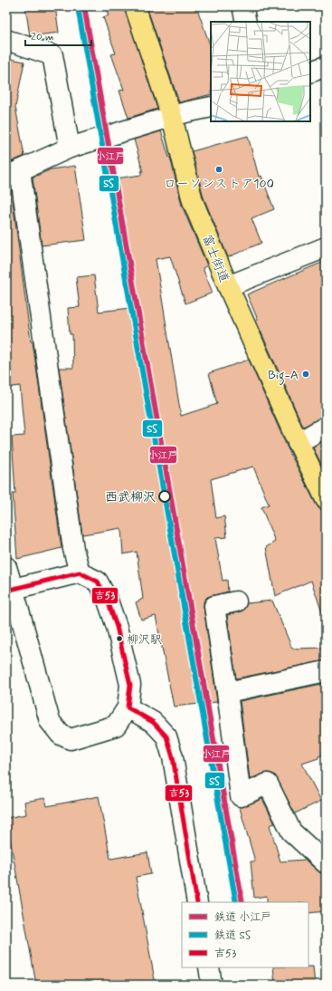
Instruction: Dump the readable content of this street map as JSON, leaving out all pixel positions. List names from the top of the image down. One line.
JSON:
{"streets":{"main road":["富士街道"]},"places":["ローソンストア100","Big-A","西武柳沢","柳沢駅"],"lines":["rail line 小江戸","rail line SS","transit line 吉53"],"legend":["鉄道 小江戸","鉄道 SS","吉53"],"scale_bar":"20 m"}
